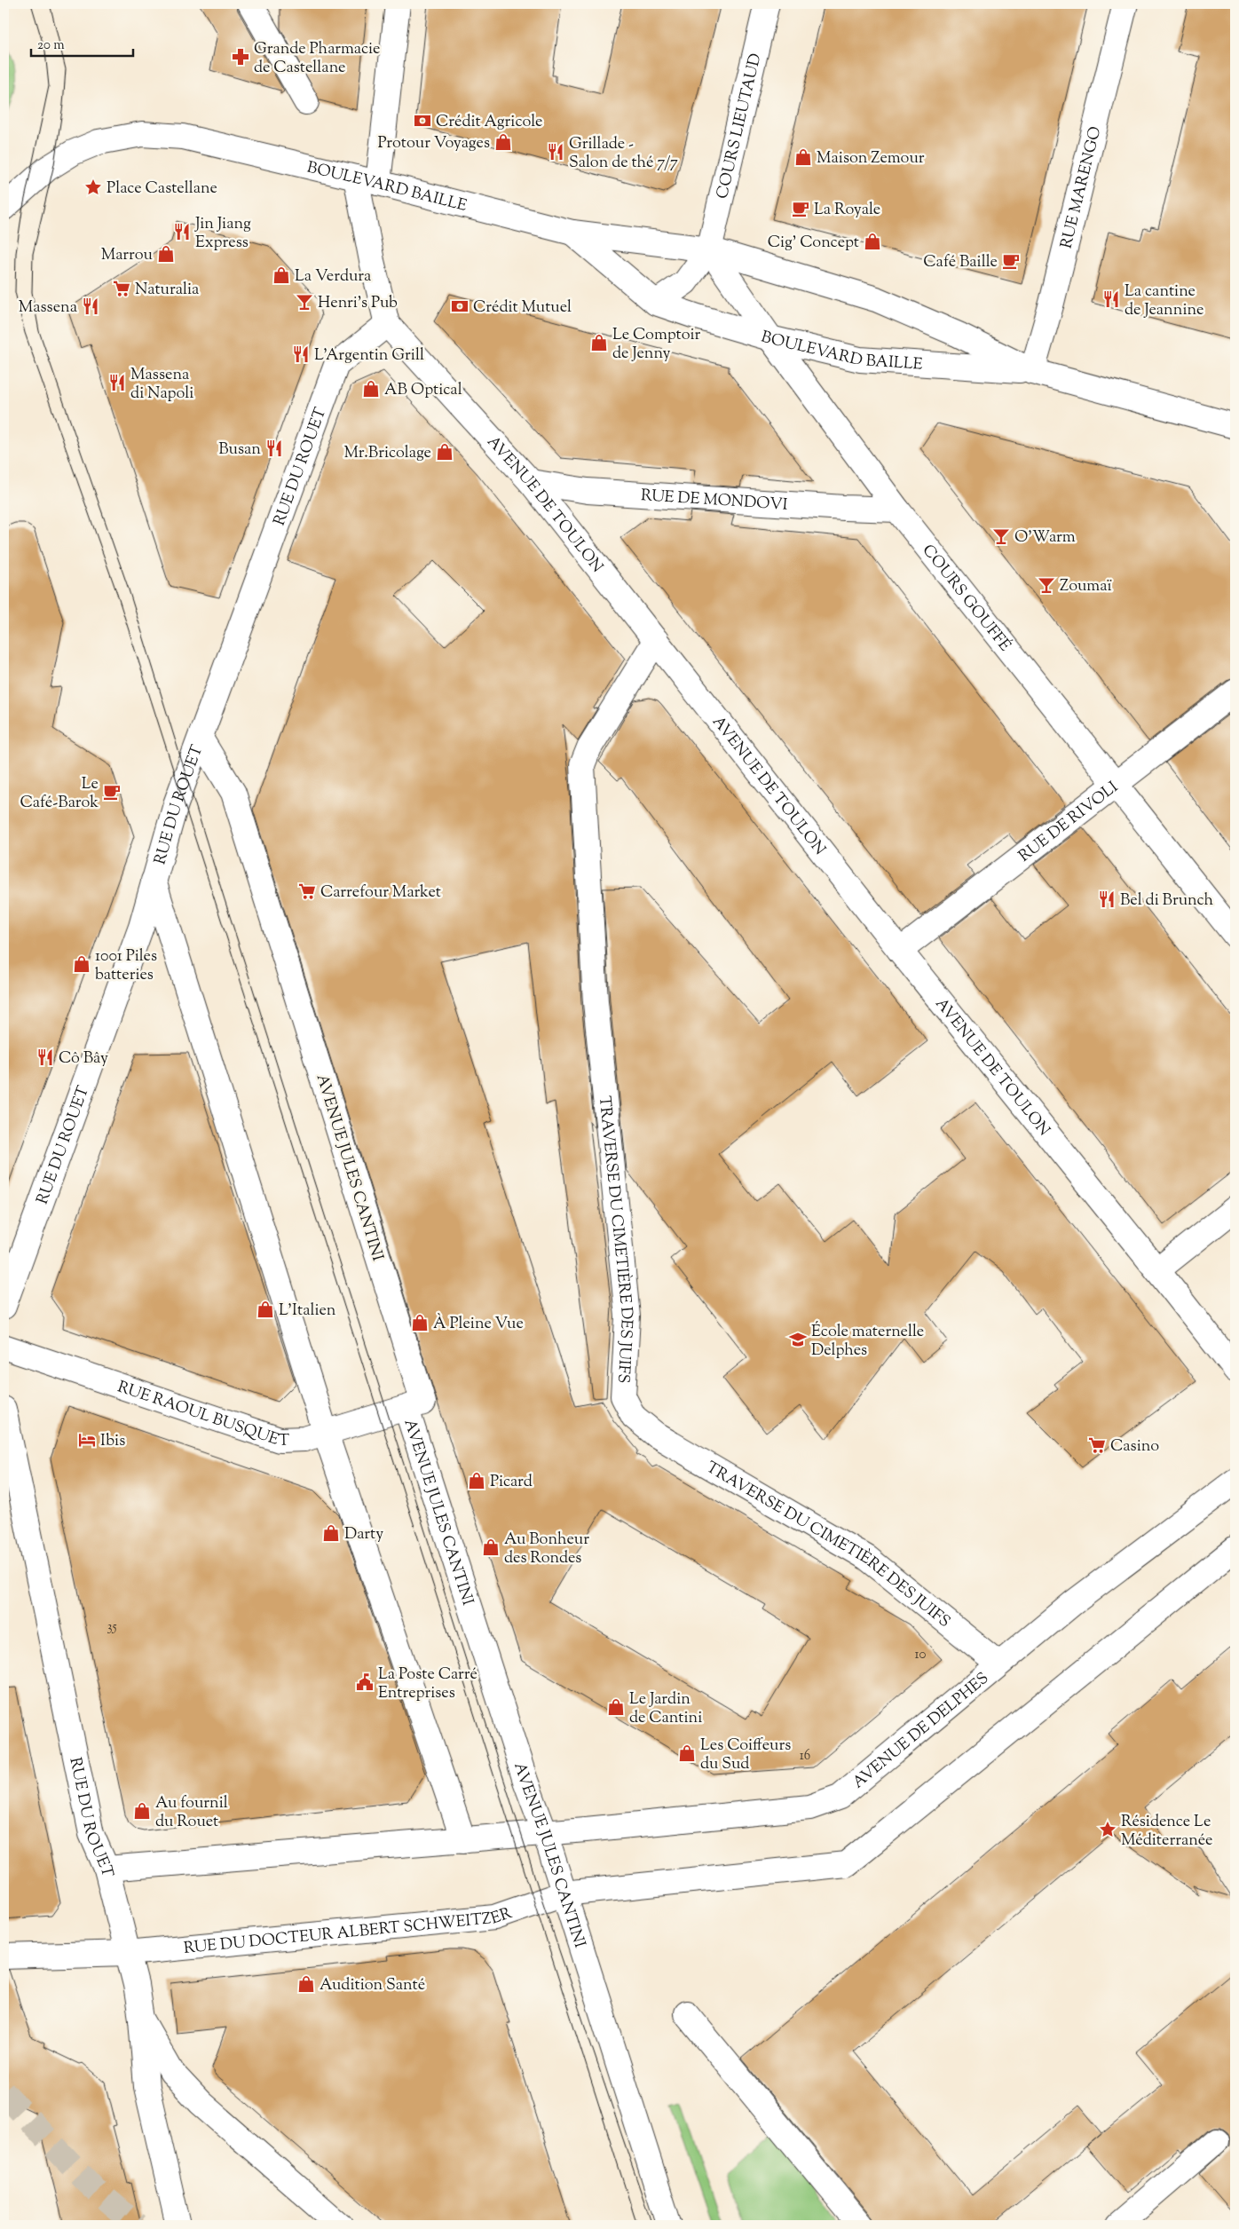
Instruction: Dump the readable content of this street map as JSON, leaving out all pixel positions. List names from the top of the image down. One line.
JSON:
{"streets":{"street":["COURS LIEUTAUD","BOULEVARD BAILLE","RUE MARENGO","RUE DU ROUET","RUE DE MONDOVI","AVENUE DE TOULON","COURS GOUFFÉ","RUE DE RIVOLI","AVENUE JULES CANTINI","TRAVERSE DU CIMETIÈRE DES JUIFS","RUE RAOUL BUSQUET","AVENUE DE DELPHES","RUE DU DOCTEUR ALBERT SCHWEITZER"]},"crossings":[["COURS LIEUTAUD","BOULEVARD BAILLE"],["COURS LIEUTAUD","COURS GOUFFÉ"],["BOULEVARD BAILLE","RUE MARENGO"],["BOULEVARD BAILLE","AVENUE DE TOULON"],["BOULEVARD BAILLE","COURS GOUFFÉ"],["RUE DU ROUET","AVENUE DE TOULON"],["RUE DU ROUET","AVENUE JULES CANTINI"],["RUE DU ROUET","RUE DU DOCTEUR ALBERT SCHWEITZER"],["RUE DE MONDOVI","AVENUE DE TOULON"],["RUE DE MONDOVI","COURS GOUFFÉ"],["AVENUE DE TOULON","RUE DE RIVOLI"],["AVENUE DE TOULON","TRAVERSE DU CIMETIÈRE DES JUIFS"],["COURS GOUFFÉ","RUE DE RIVOLI"],["AVENUE JULES CANTINI","RUE RAOUL BUSQUET"],["AVENUE JULES CANTINI","AVENUE DE DELPHES"],["AVENUE JULES CANTINI","RUE DU DOCTEUR ALBERT SCHWEITZER"],["TRAVERSE DU CIMETIÈRE DES JUIFS","AVENUE DE DELPHES"]],"places":{"pharmacy":["Grande Pharmacie de Castellane"],"bank":["Crédit Agricole","Crédit Mutuel"],"shop":["Protour Voyages","Maison Zemour","Cig' Concept","Marrou","La Verdura","Le Comptoir de Jenny","AB Optical","Mr.Bricolage","1001 Piles batteries","L'Italien","À Pleine Vue","Picard","Darty","Au Bonheur des Rondes","Le Jardin de Cantini","Les Coiffeurs du Sud","Au fournil du Rouet","Audition Santé"],"restaurant":["Grillade - Salon de thé 7/7","Jin Jiang Express","La cantine de Jeannine","Massena","L'Argentin Grill","Massena di Napoli","Busan","Bel di Brunch","Cô Bây"],"place":["Place Castellane","Résidence Le Méditerranée"],"cafe":["La Royale","Café Baille","Le Café-Barok"],"supermarket":["Naturalia","Carrefour Market","Casino"],"bar":["Henri's Pub","O'Warm","Zoumaï"],"school or university":["École maternelle Delphes"],"hotel":["Ibis"],"public building":["La Poste Carré Entreprises"]},"house_numbers":["35","10","16"],"scale_bar":"20 m"}
